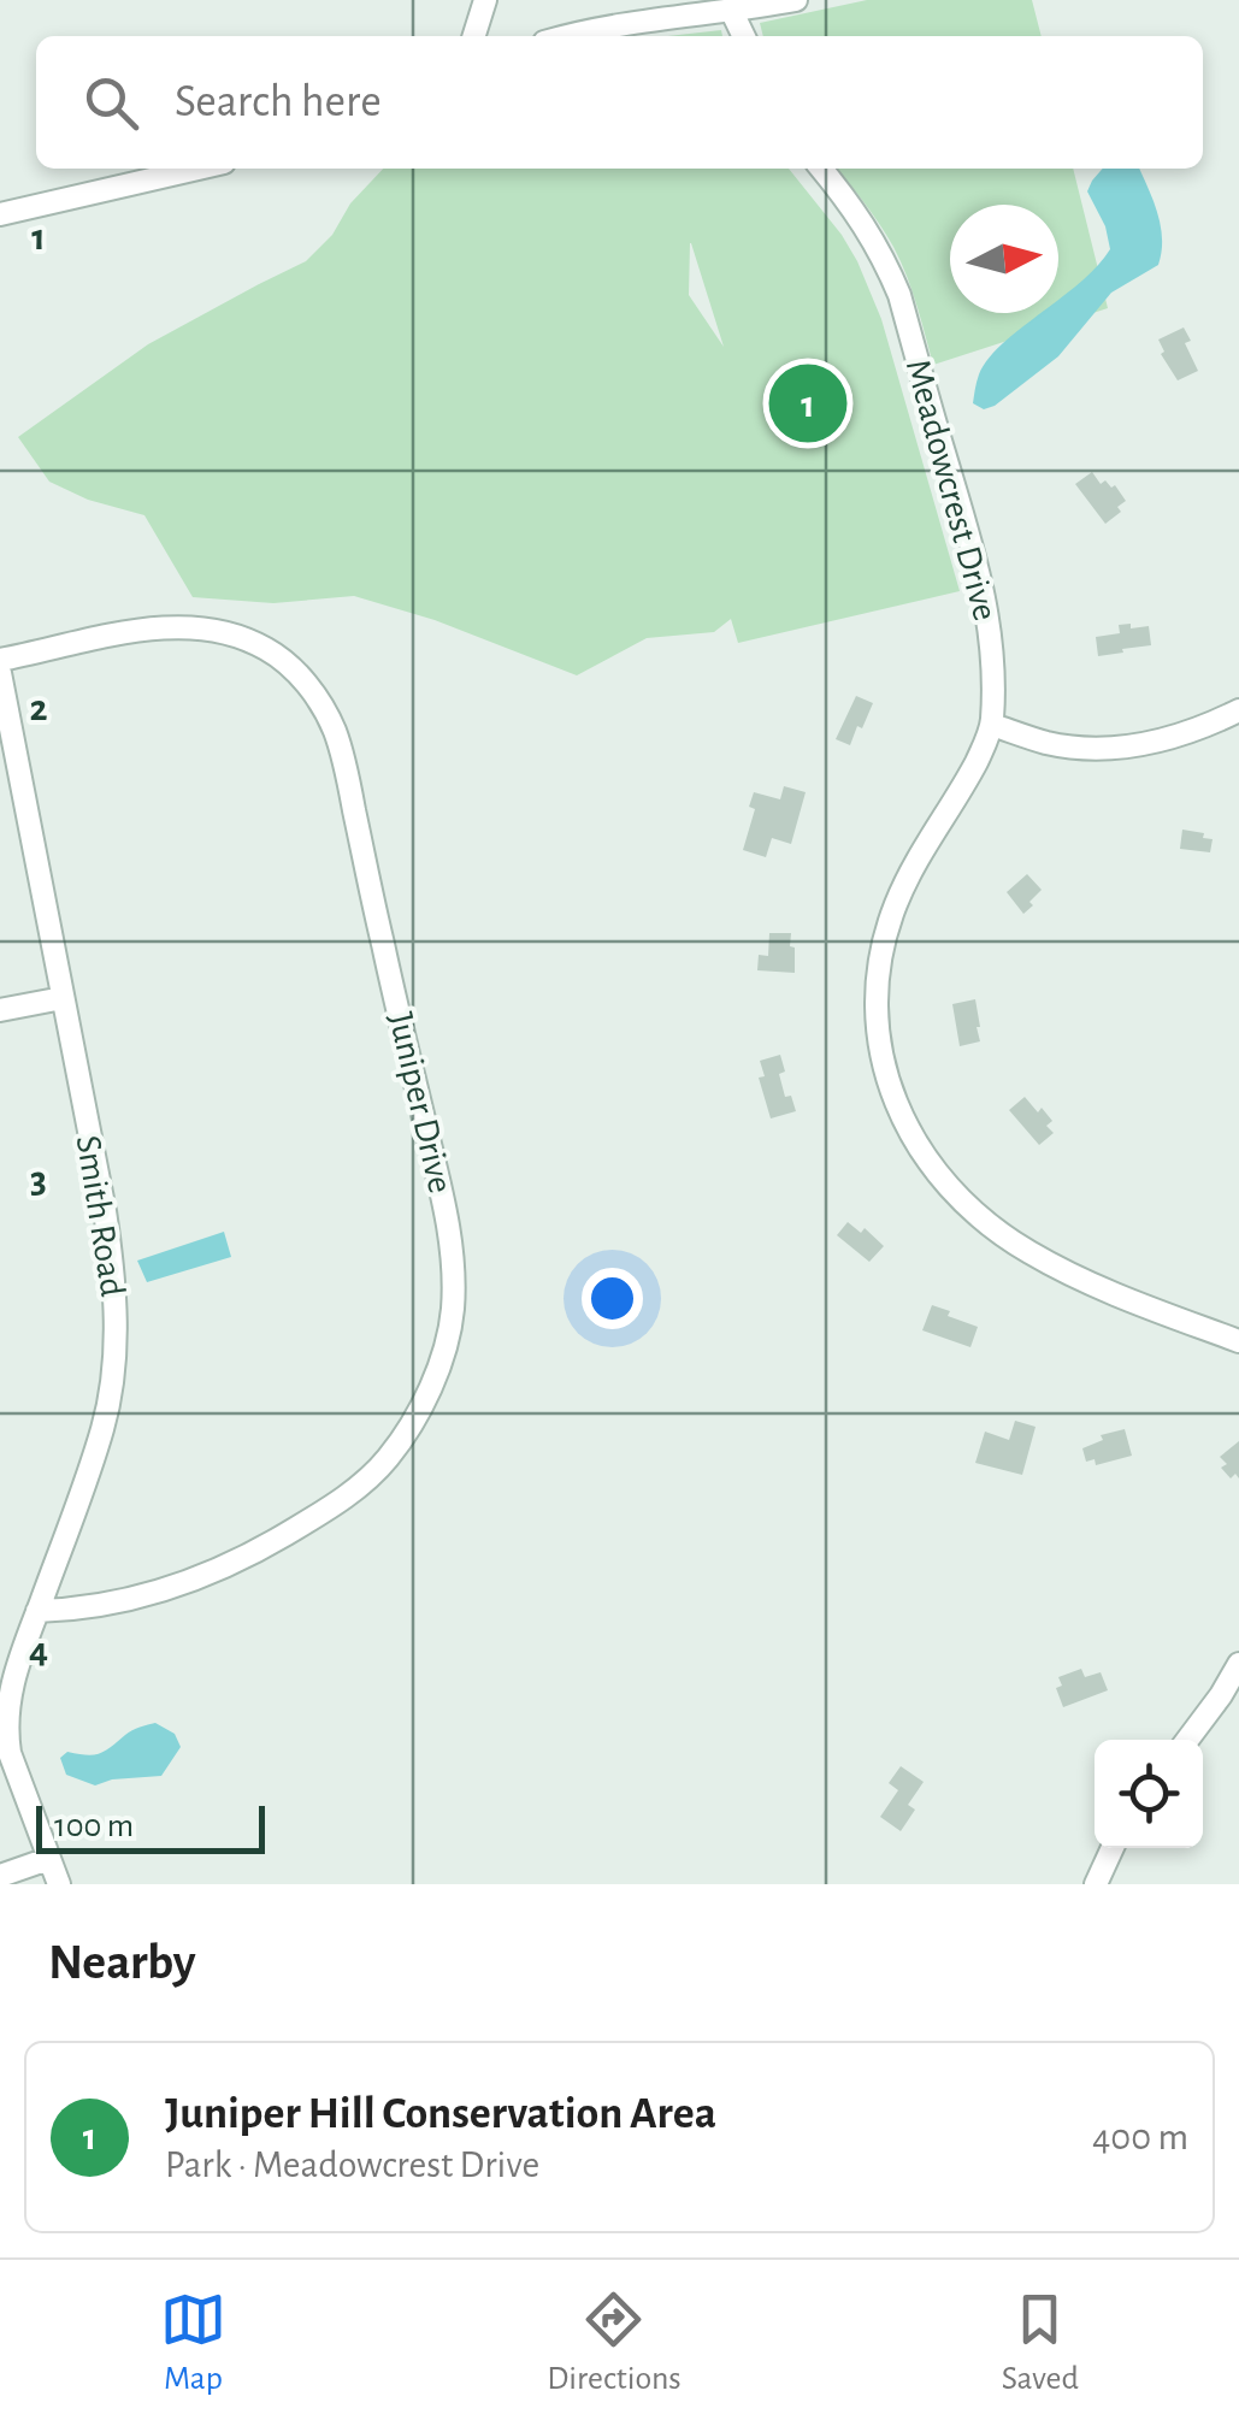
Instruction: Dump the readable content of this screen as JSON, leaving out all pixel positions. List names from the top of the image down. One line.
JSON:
{"streets":{"street":["Meadowcrest Drive","Juniper Drive","Smith Road"]},"crossings":[["Juniper Drive","Smith Road"]],"scale_bar":"100 m","north":"right","page":{"search":"Search here","pins":"1","scale":"100 m","heading":"Nearby","list":[{"mark":"1","name":"Juniper Hill Conservation Area","note":"Park · Meadowcrest Drive","value":"400 m"}],"nav":["Map","Directions","Saved"]},"grid":{"rows":["1","2","3","4"]}}
